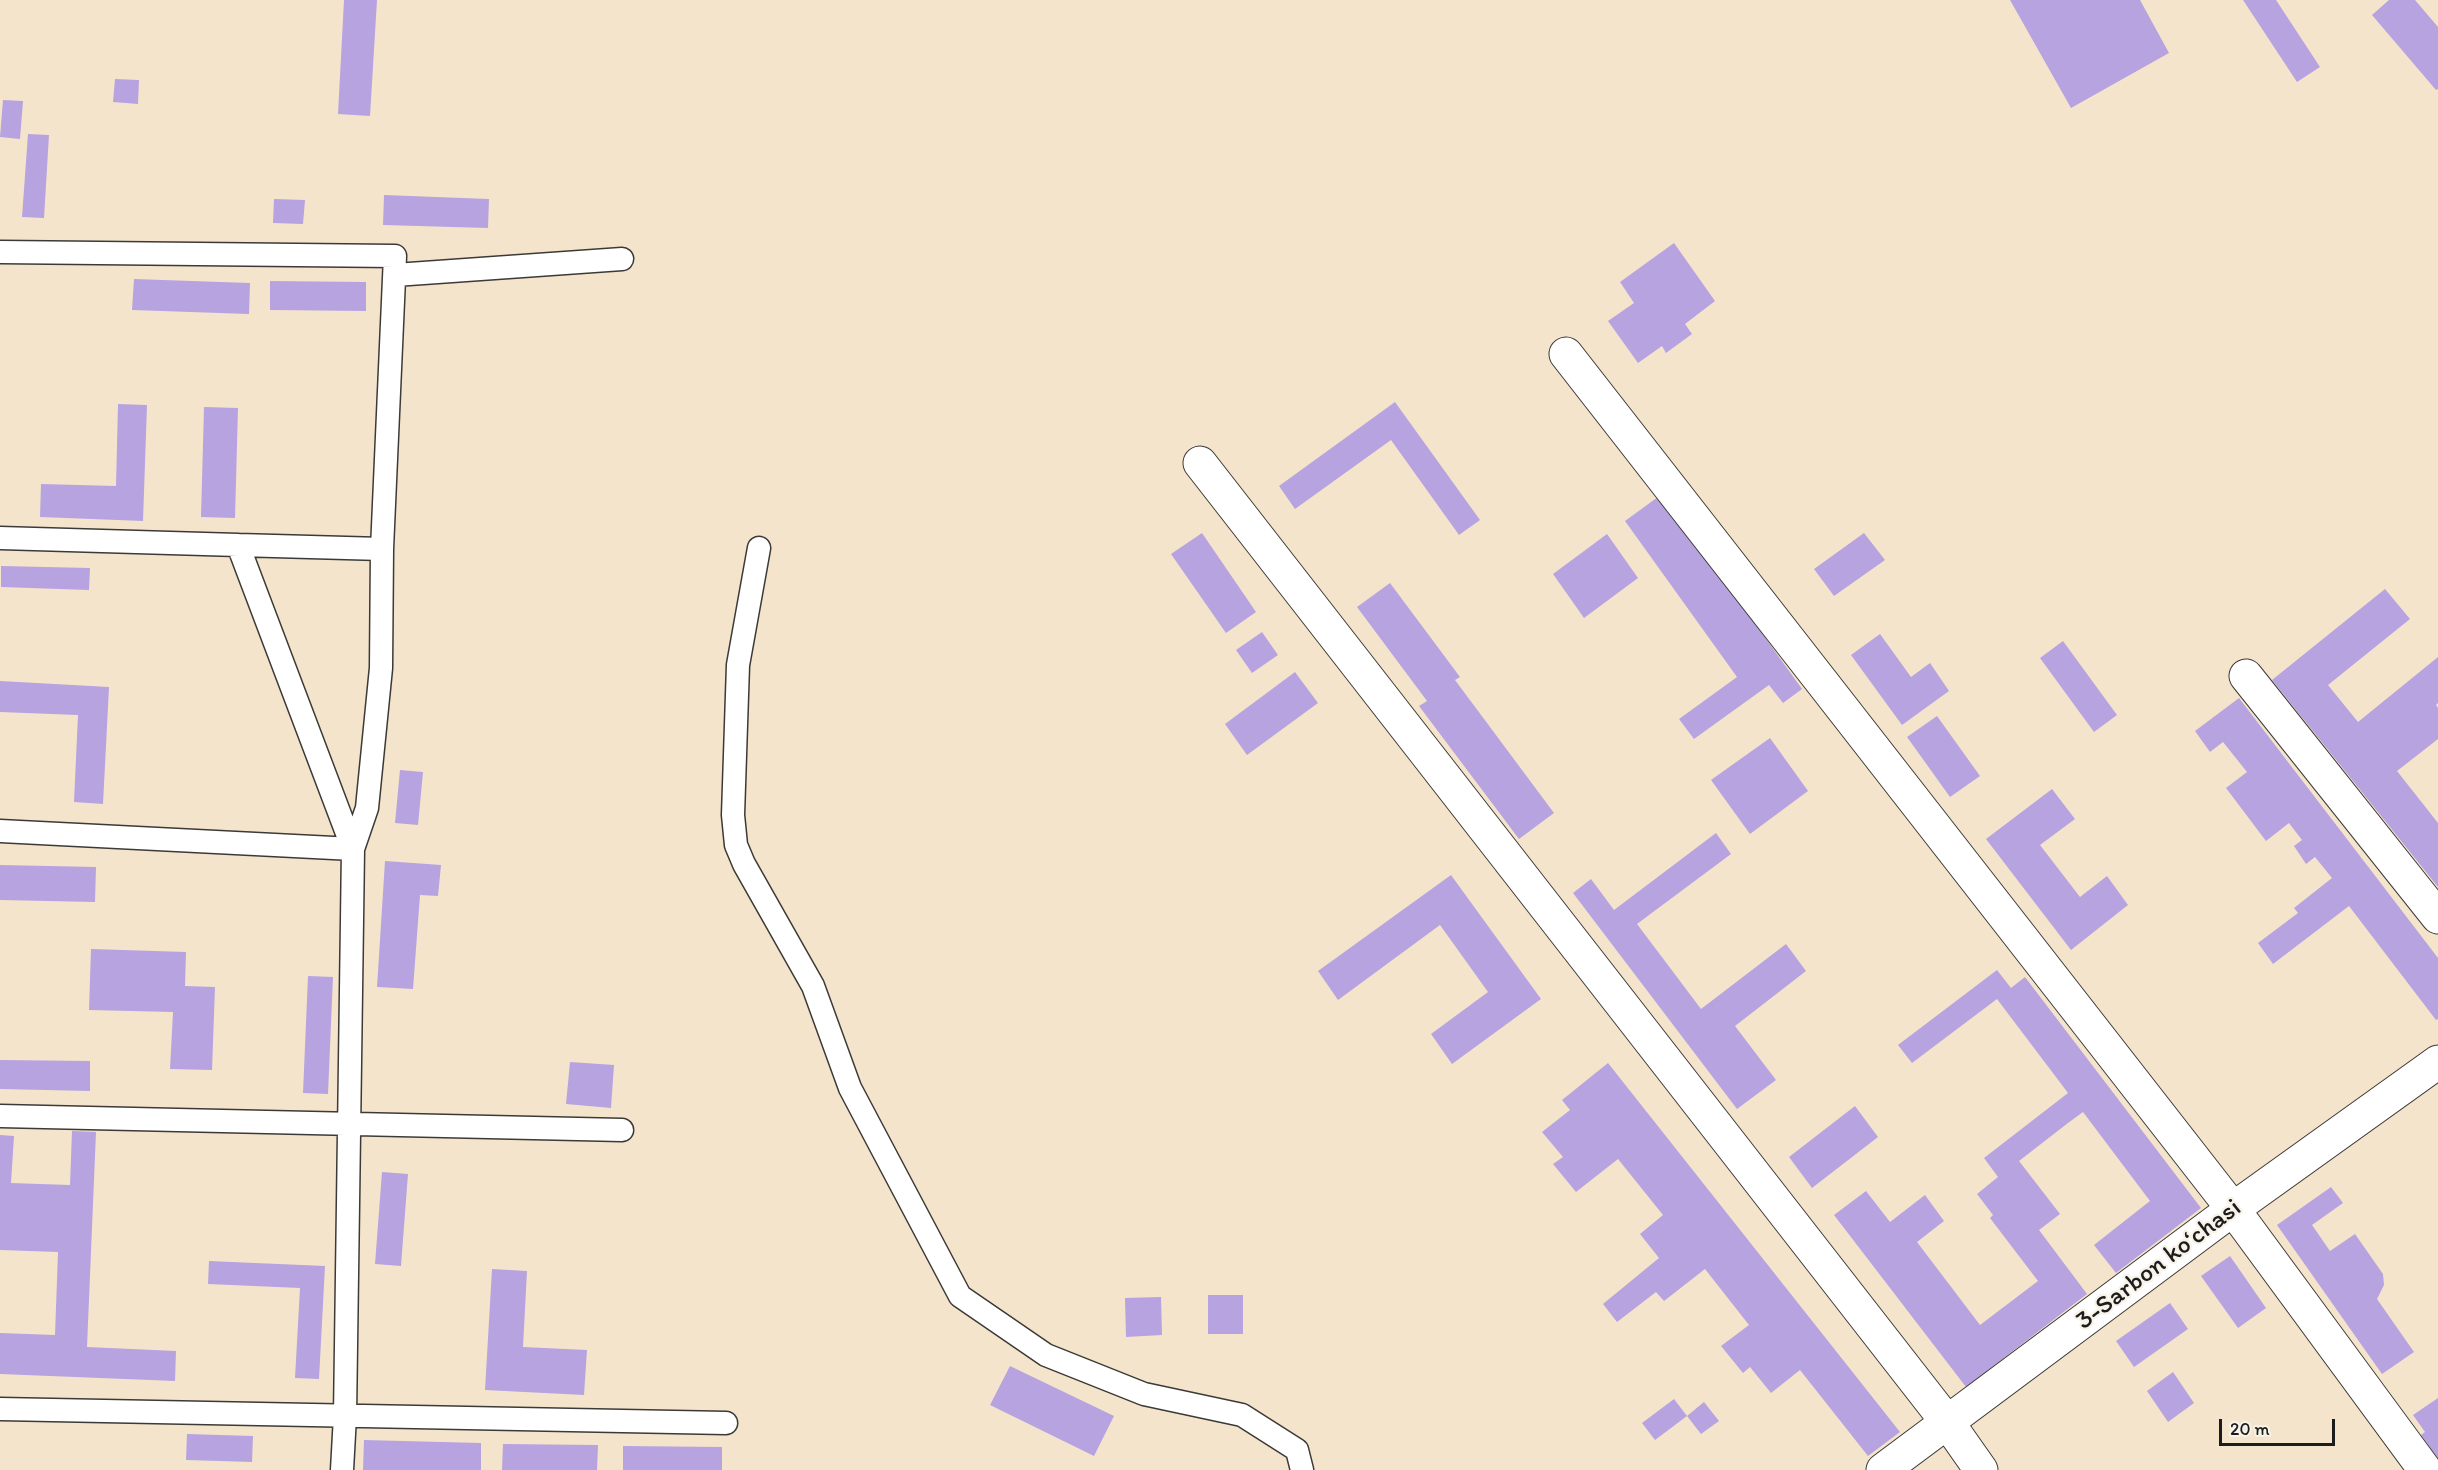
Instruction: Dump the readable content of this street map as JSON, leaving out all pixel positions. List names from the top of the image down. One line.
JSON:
{"streets":{"street":["3-Sarbon koʻchasi"]},"scale_bar":"20 m"}
